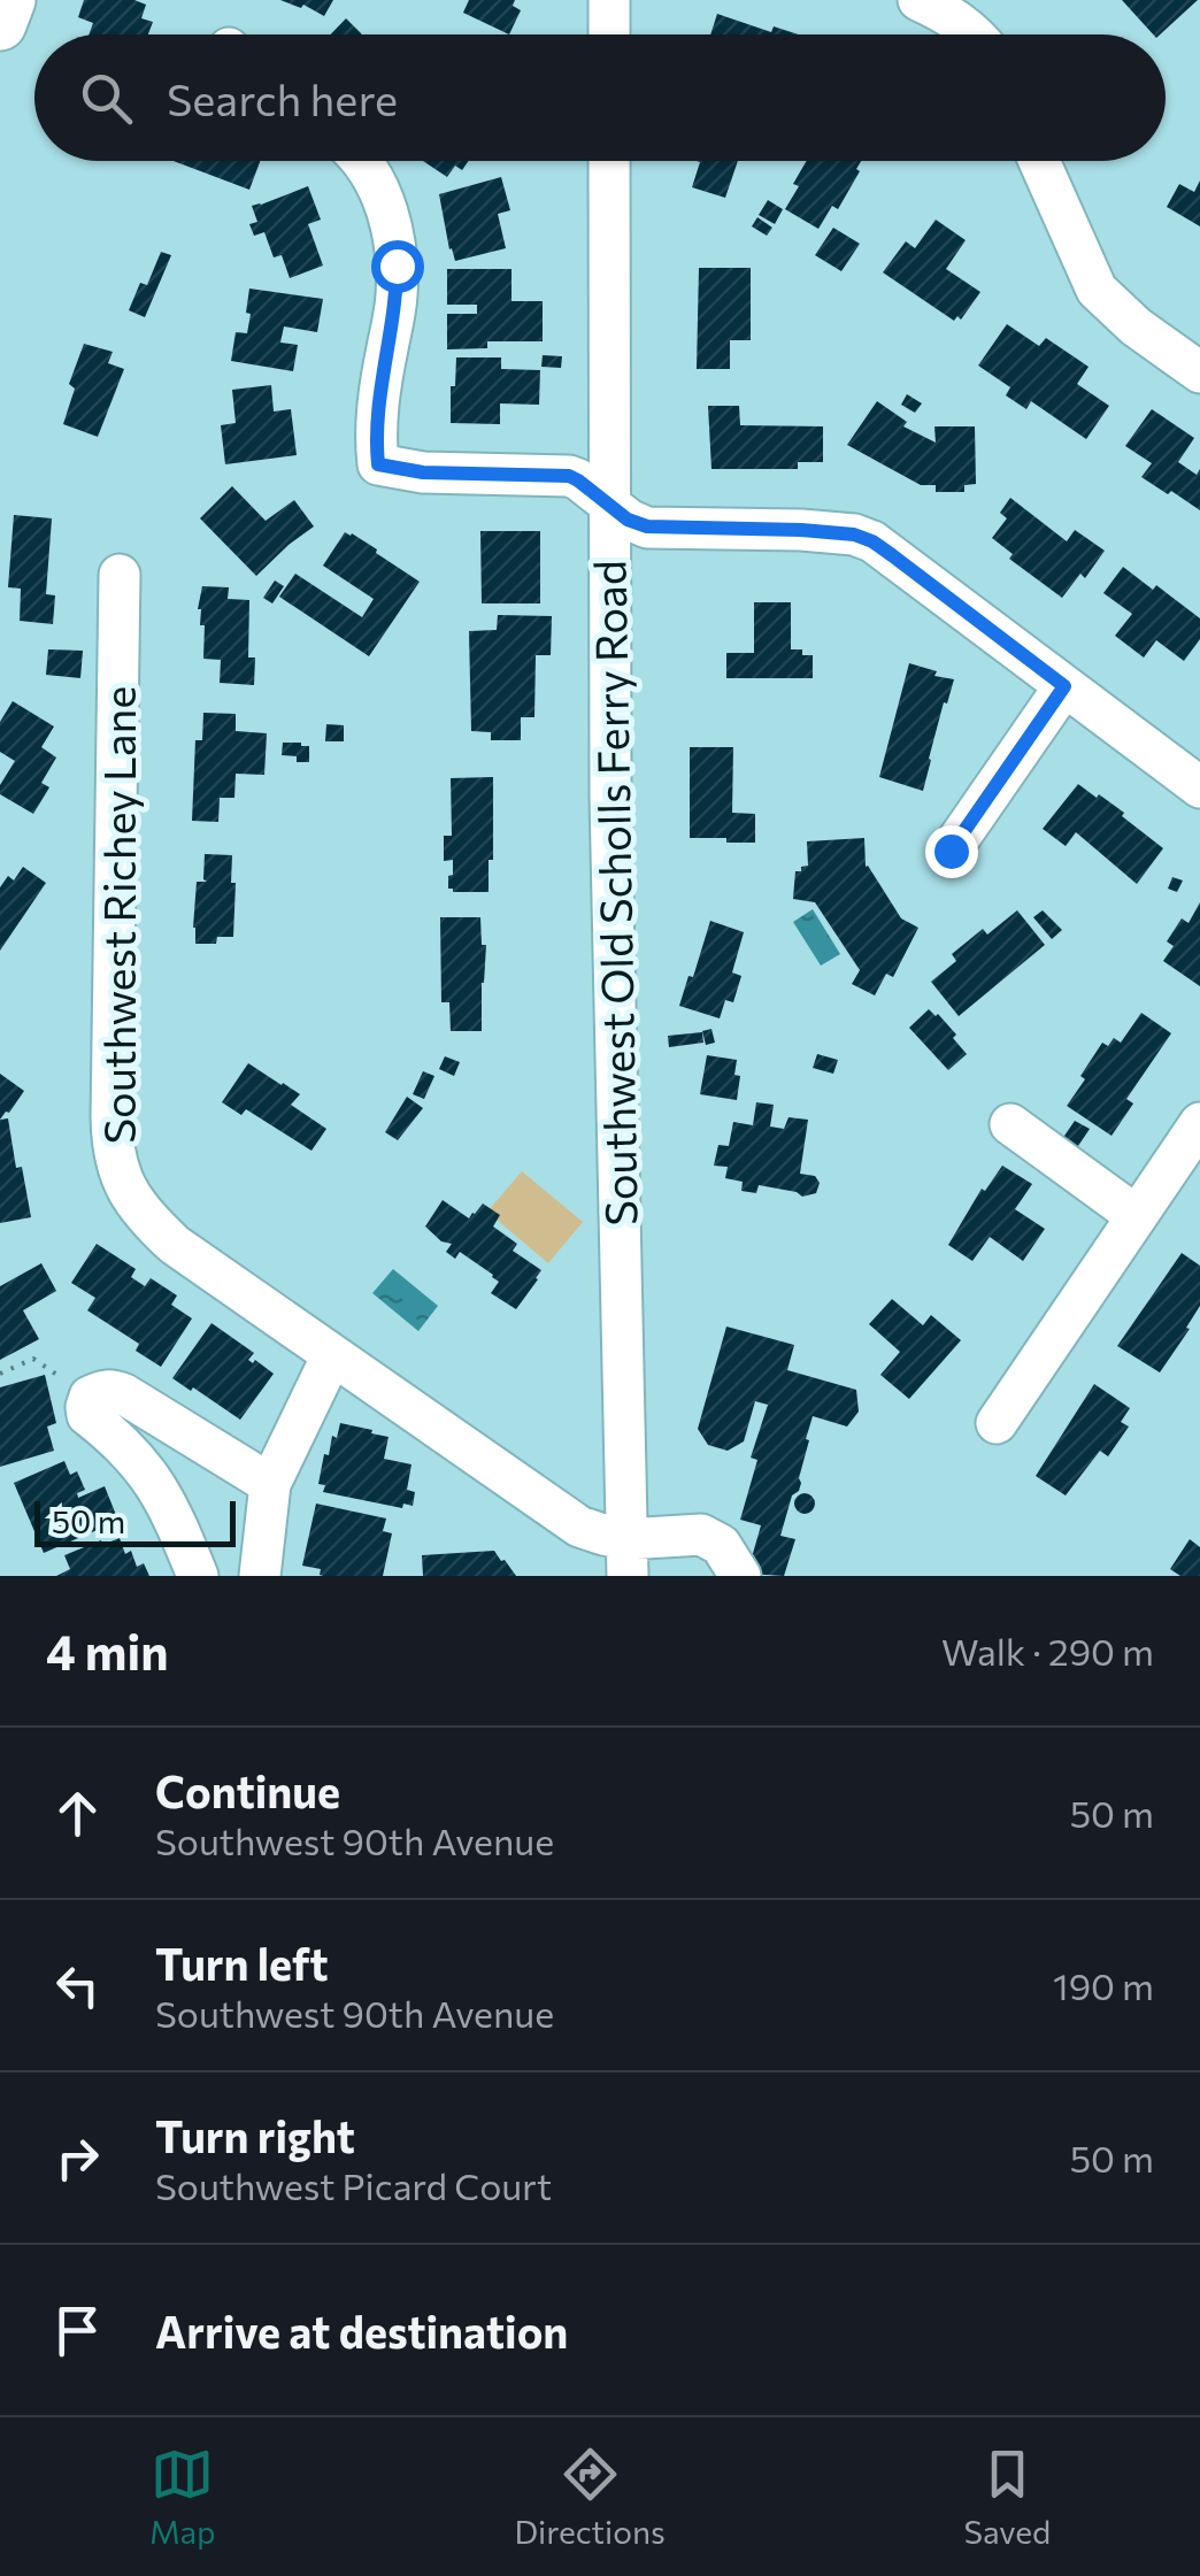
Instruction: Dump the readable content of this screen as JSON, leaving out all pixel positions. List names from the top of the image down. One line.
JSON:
{"streets":{"street":["Southwest Old Scholls Ferry Road","Southwest Richey Lane"]},"crossings":[["Southwest Old Scholls Ferry Road","Southwest Richey Lane"]],"scale_bar":"50 m","page":{"search":"Search here","scale":"50 m","heading":["4 min","Walk · 290 m"],"list":[["Continue","Southwest 90th Avenue","50 m"],["Turn left","Southwest 90th Avenue","190 m"],["Turn right","Southwest Picard Court","50 m"],"Arrive at destination"],"nav":["Map","Directions","Saved"]}}
